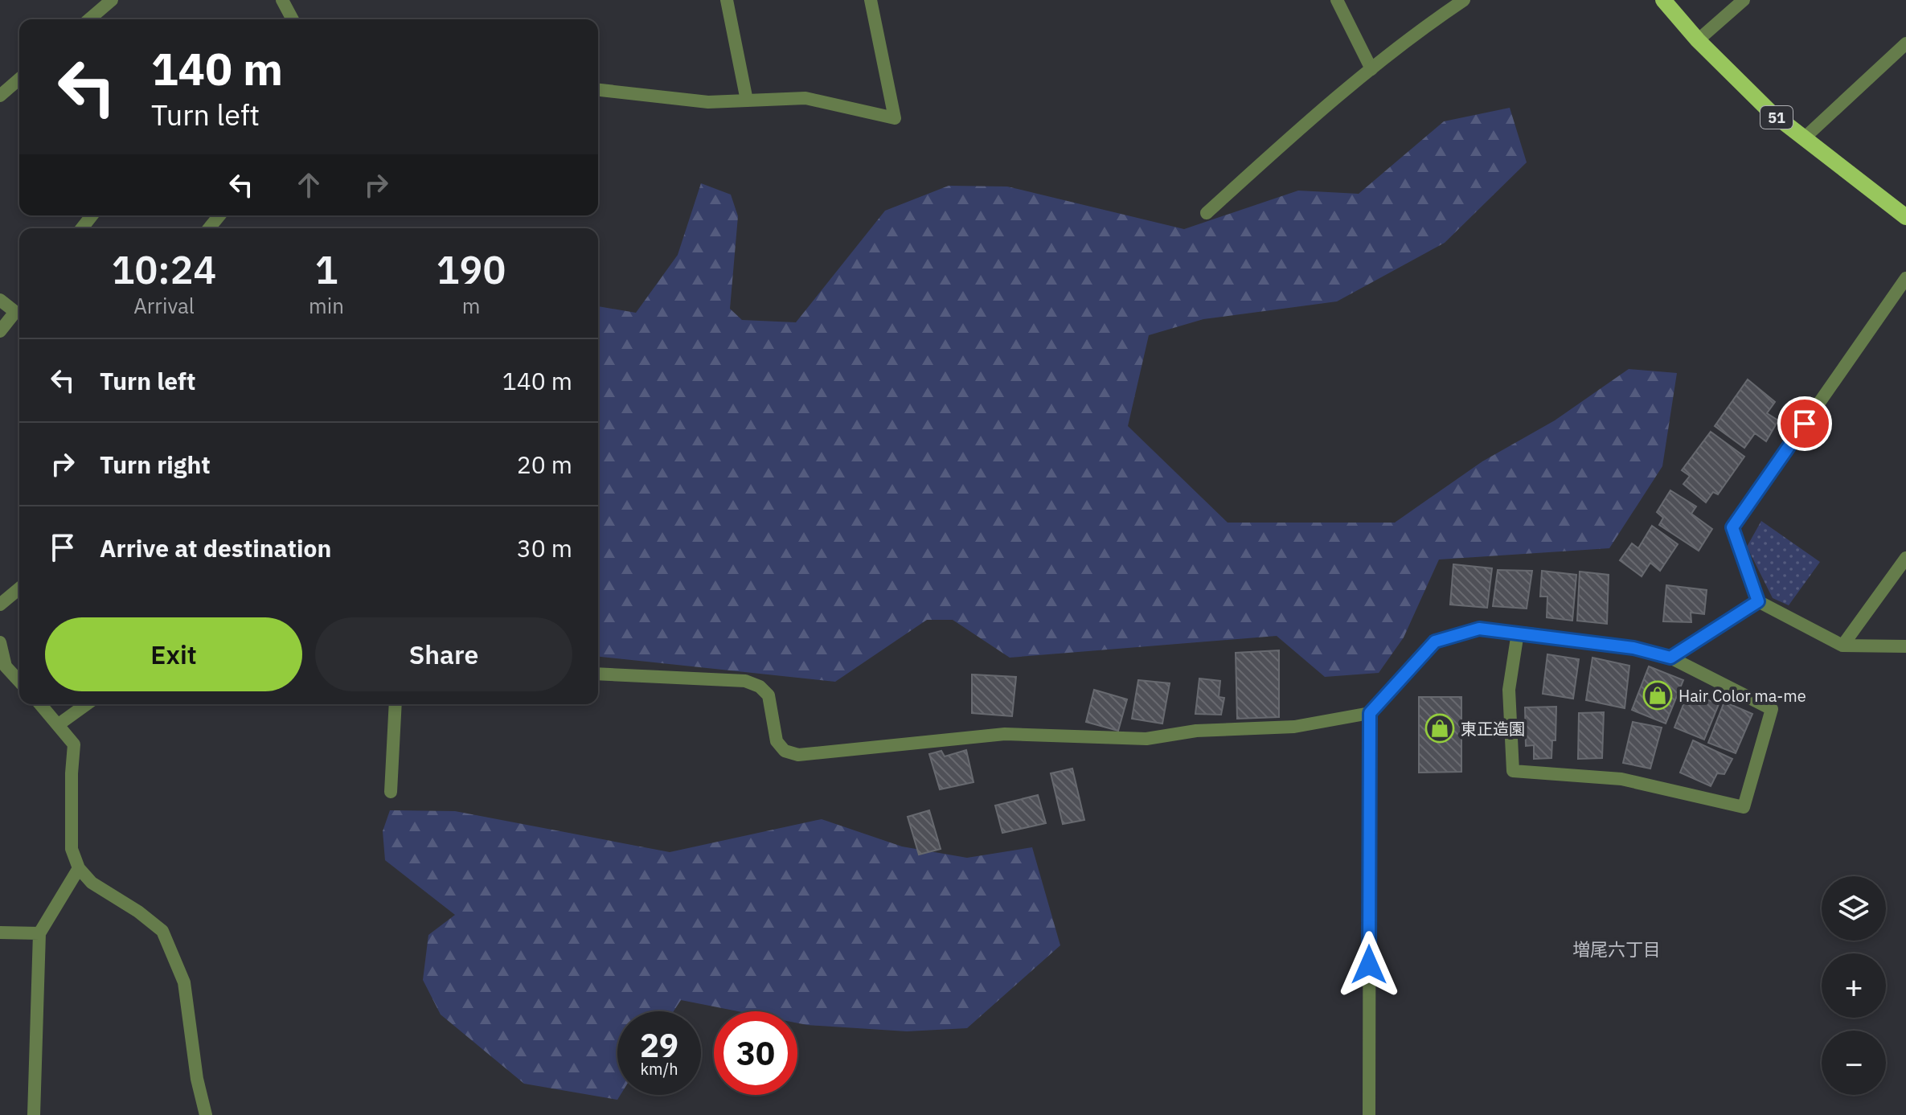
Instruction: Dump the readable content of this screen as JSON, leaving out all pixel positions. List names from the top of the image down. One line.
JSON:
{"streets":{"main road":["51"]},"districts":["増尾六丁目"],"places":{"shop":["Hair Color ma-me","東正造園"]},"page":{"turn":["140 m","Turn left"],"eta":["10:24","Arrival","1","min","190","m"],"list":[{"name":"Turn left","value":"140 m"},{"name":"Turn right","value":"20 m"},{"name":"Arrive at destination","value":"30 m"}],"buttons":["Exit","Share"],"map_buttons":["+","−"],"speed":"29 km/h","limit":"30"}}
